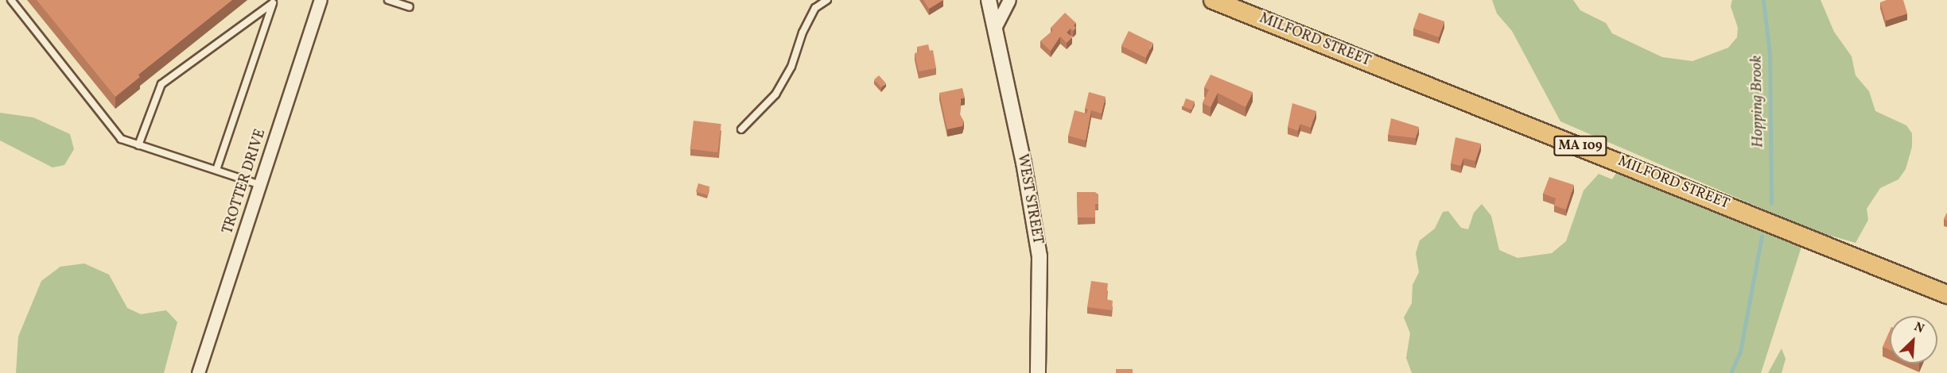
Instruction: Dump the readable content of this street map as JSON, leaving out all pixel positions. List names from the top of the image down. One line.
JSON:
{"streets":{"main road":["MILFORD STREET","MA 109"],"street":["TROTTER DRIVE","WEST STREET"]},"water":["Hopping Brook"],"north":"top right"}
